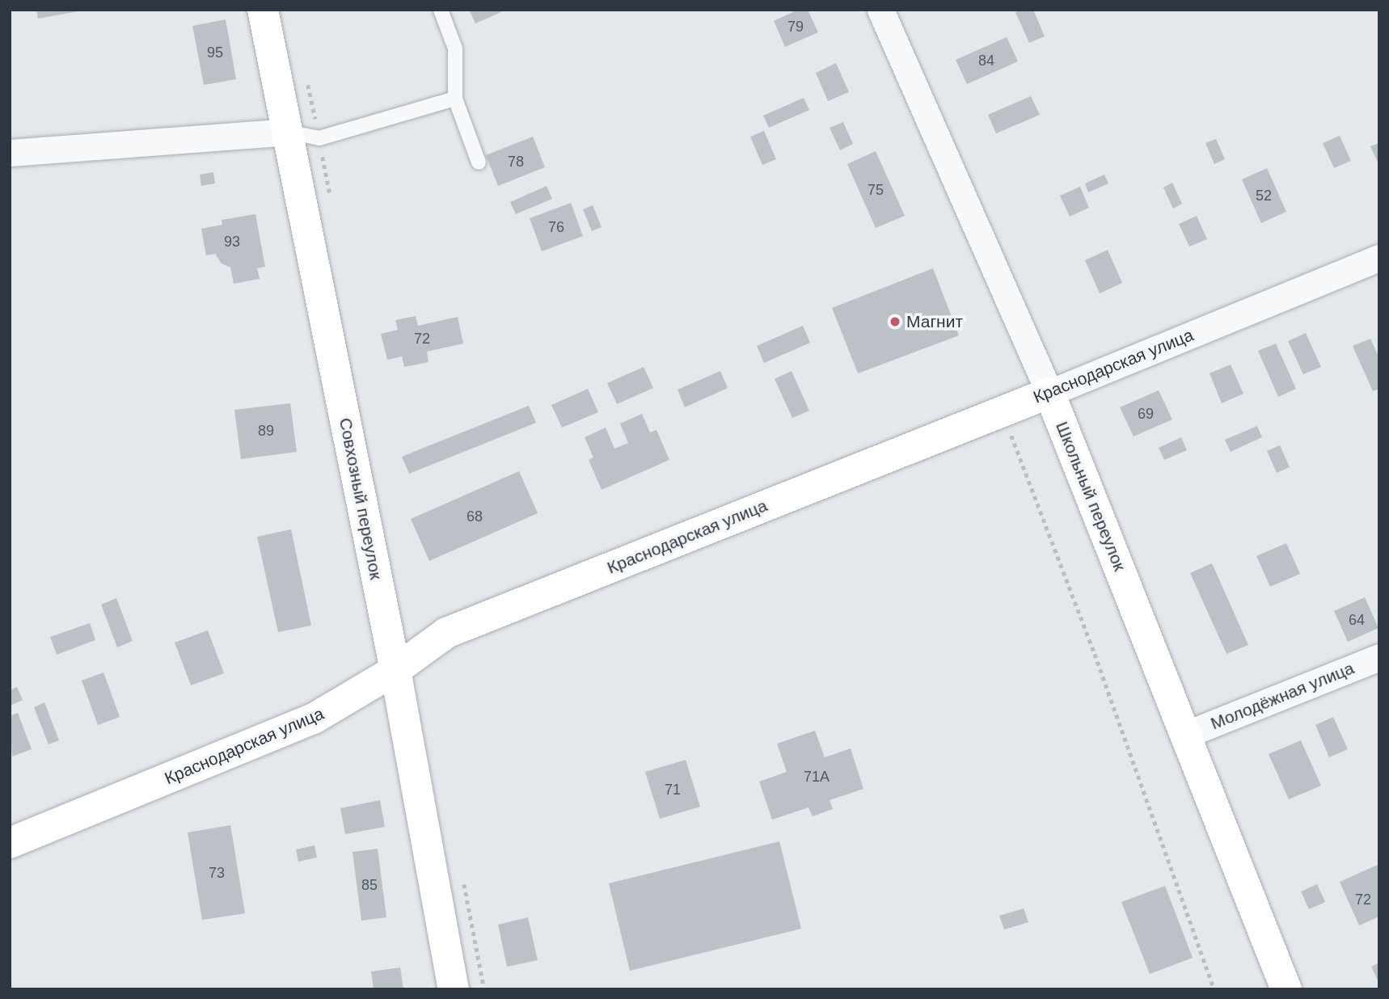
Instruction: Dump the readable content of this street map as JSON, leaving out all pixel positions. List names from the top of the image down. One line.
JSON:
{"streets":{"street":["Краснодарская улица","Школьный переулок","Совхозный переулок","Молодёжная улица"]},"crossings":[["Краснодарская улица","Школьный переулок"],["Краснодарская улица","Совхозный переулок"],["Школьный переулок","Молодёжная улица"]],"places":["Магнит"],"house_numbers":["79","95","84","78","75","52","76","93","72","69","89","68","64","71А","71","73","85","72"]}
